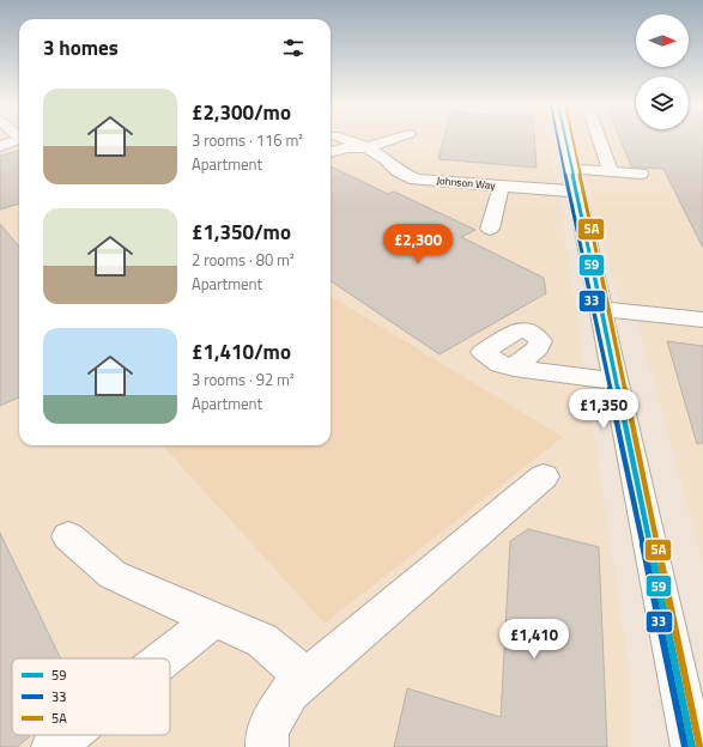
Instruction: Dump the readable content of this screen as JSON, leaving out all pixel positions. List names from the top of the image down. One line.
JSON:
{"streets":{"street":["Johnson Way"]},"lines":["transit line 59","transit line 33","transit line 5A"],"legend":["59","33","5A"],"north":"right","page":{"heading":"3 homes","list":[{"name":"£2,300/mo","note":"3 rooms · 116 m² · Apartment"},{"name":"£1,350/mo","note":"2 rooms · 80 m² · Apartment"},{"name":"£1,410/mo","note":"3 rooms · 92 m² · Apartment"}],"price":["£2,300","£1,350","£1,410"]}}
